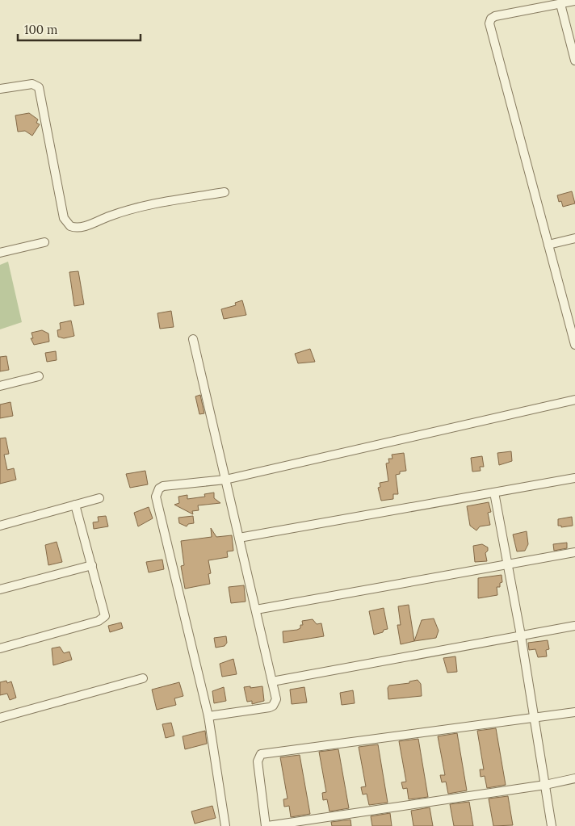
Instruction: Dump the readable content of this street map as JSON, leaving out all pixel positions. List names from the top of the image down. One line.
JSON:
{"scale_bar":"100 m"}
